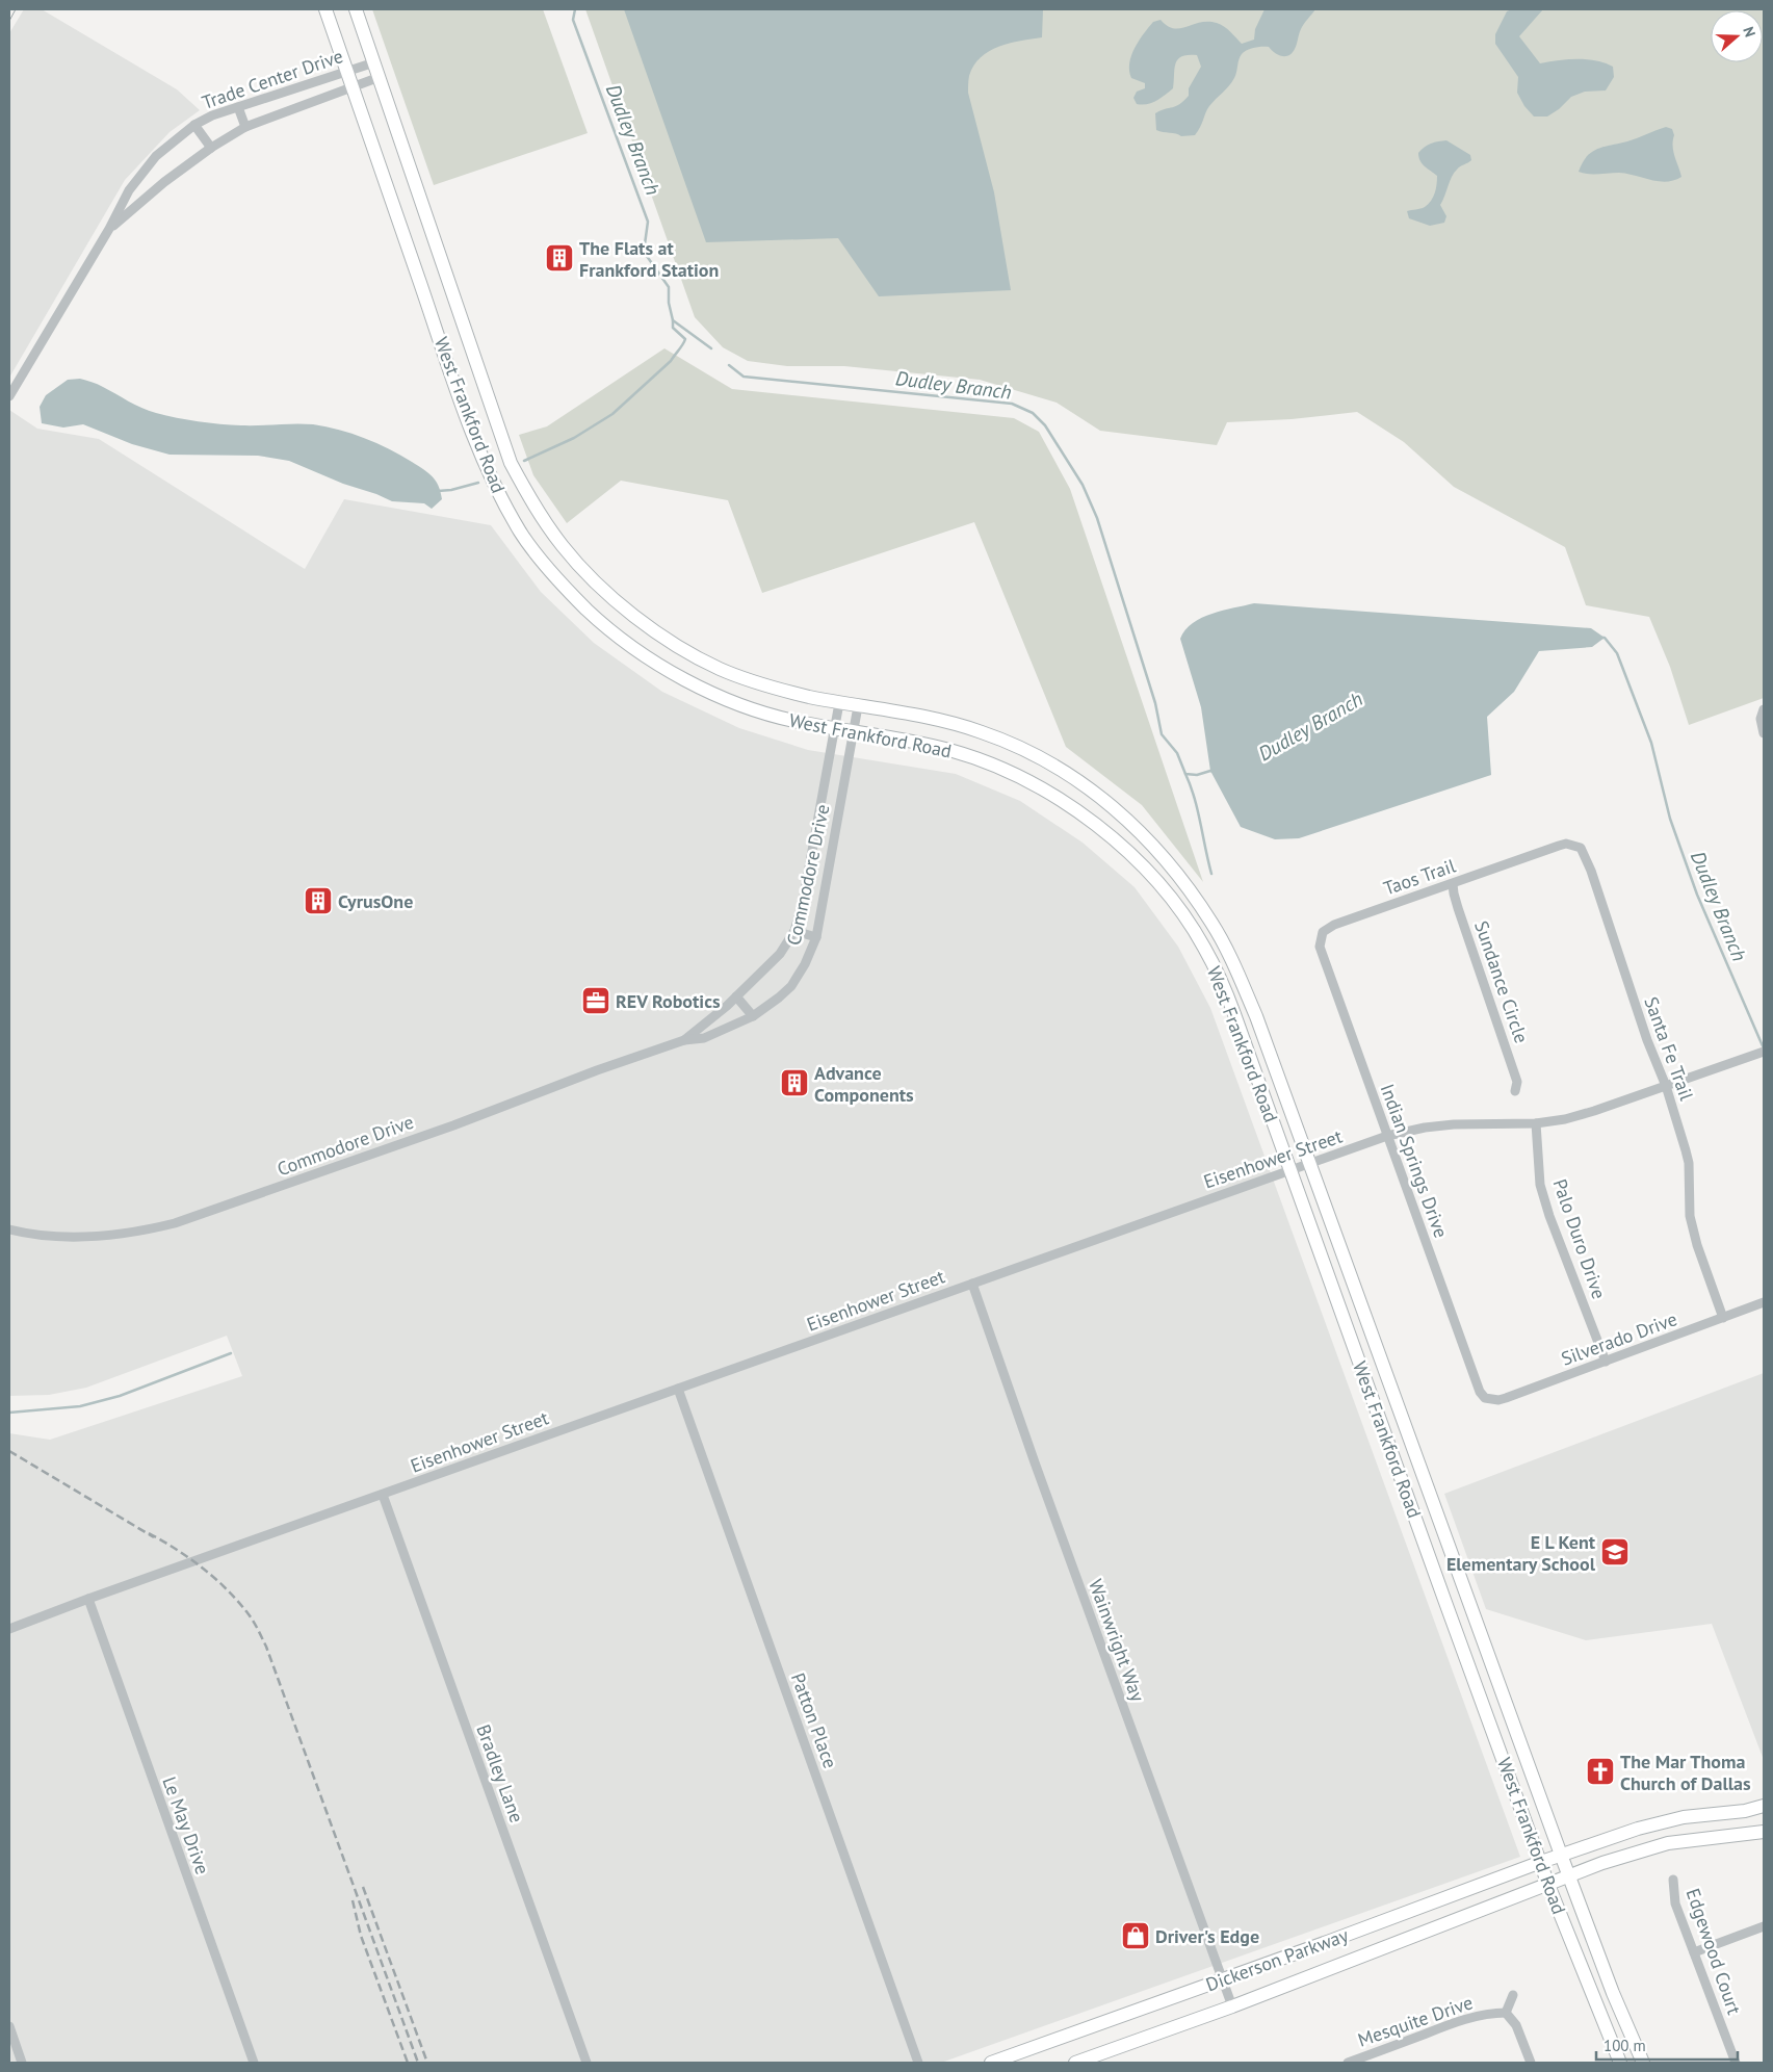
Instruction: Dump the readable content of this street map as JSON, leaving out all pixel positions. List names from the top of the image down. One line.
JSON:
{"streets":{"main road":["West Frankford Road","Dickerson Parkway"],"street":["Trade Center Drive","Commodore Drive","Taos Trail","Sundance Circle","Santa Fe Trail","Eisenhower Street","Indian Springs Drive","Palo Duro Drive","Silverado Drive","Wainwright Way","Patton Place","Bradley Lane","Le May Drive","Edgewood Court","Mesquite Drive"]},"crossings":[["Trade Center Drive","West Frankford Road"],["West Frankford Road","Commodore Drive"],["West Frankford Road","Eisenhower Street"],["West Frankford Road","Dickerson Parkway"],["Taos Trail","Sundance Circle"],["Taos Trail","Santa Fe Trail"],["Taos Trail","Indian Springs Drive"],["Santa Fe Trail","Eisenhower Street"],["Santa Fe Trail","Silverado Drive"],["Eisenhower Street","Indian Springs Drive"],["Eisenhower Street","Palo Duro Drive"],["Eisenhower Street","Wainwright Way"],["Eisenhower Street","Patton Place"],["Eisenhower Street","Bradley Lane"],["Eisenhower Street","Le May Drive"],["Indian Springs Drive","Silverado Drive"],["Palo Duro Drive","Silverado Drive"],["Wainwright Way","Dickerson Parkway"]],"water":["Dudley Branch"],"places":{"building":["The Flats at Frankford Station","CyrusOne","Advance Components"],"office":["REV Robotics"],"school or university":["E L Kent Elementary School"],"church":["The Mar Thoma Church of Dallas"],"shop":["Driver's Edge"]},"scale_bar":"100 m","north":"right"}
